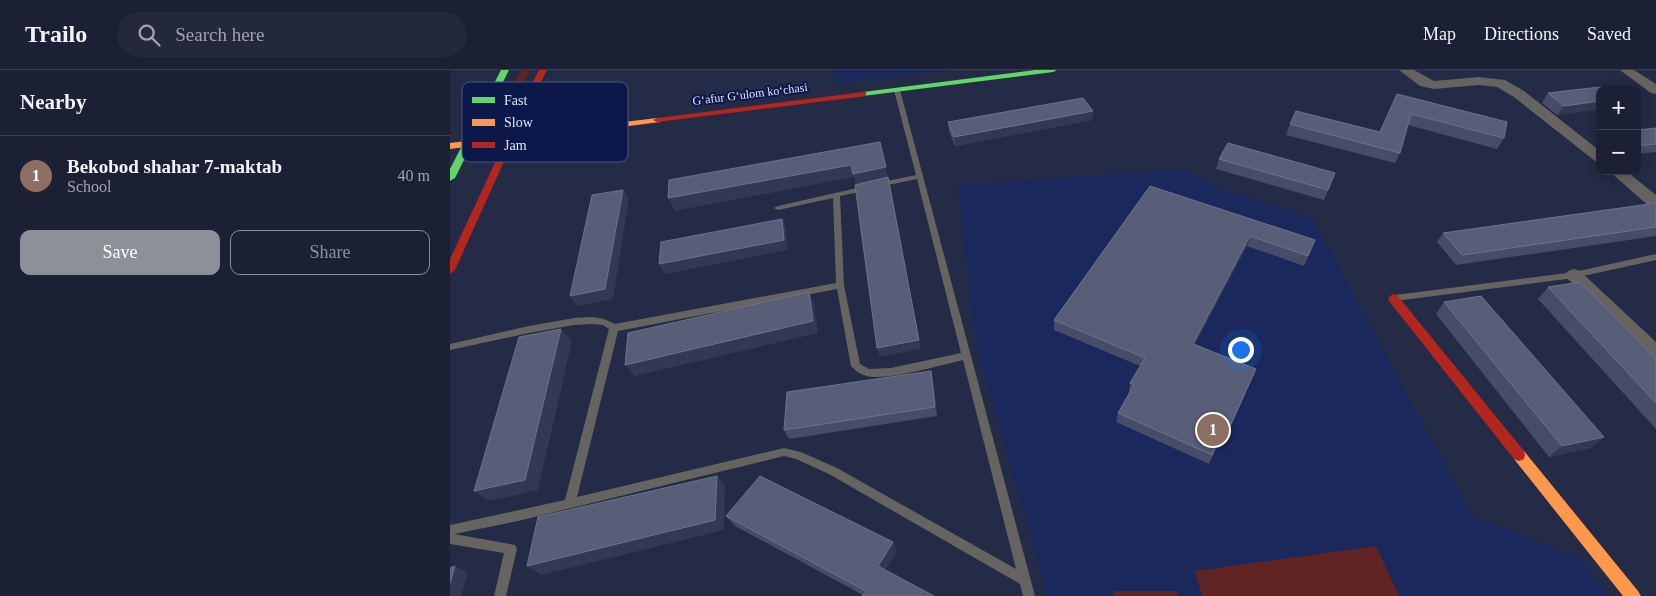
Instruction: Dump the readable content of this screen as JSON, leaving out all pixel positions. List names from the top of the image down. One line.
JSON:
{"streets":{"main road":["Gʻafur Gʻulom koʻchasi"]},"legend":["Fast","Slow","Jam"],"page":{"header":"Trailo","search":"Search here","nav":["Map","Directions","Saved"],"heading":"Nearby","map_buttons":["+","−"],"list":[{"mark":"1","name":"Bekobod shahar 7-maktab","note":"School","value":"40 m"}],"buttons":["Save","Share"],"pins":"1"}}
